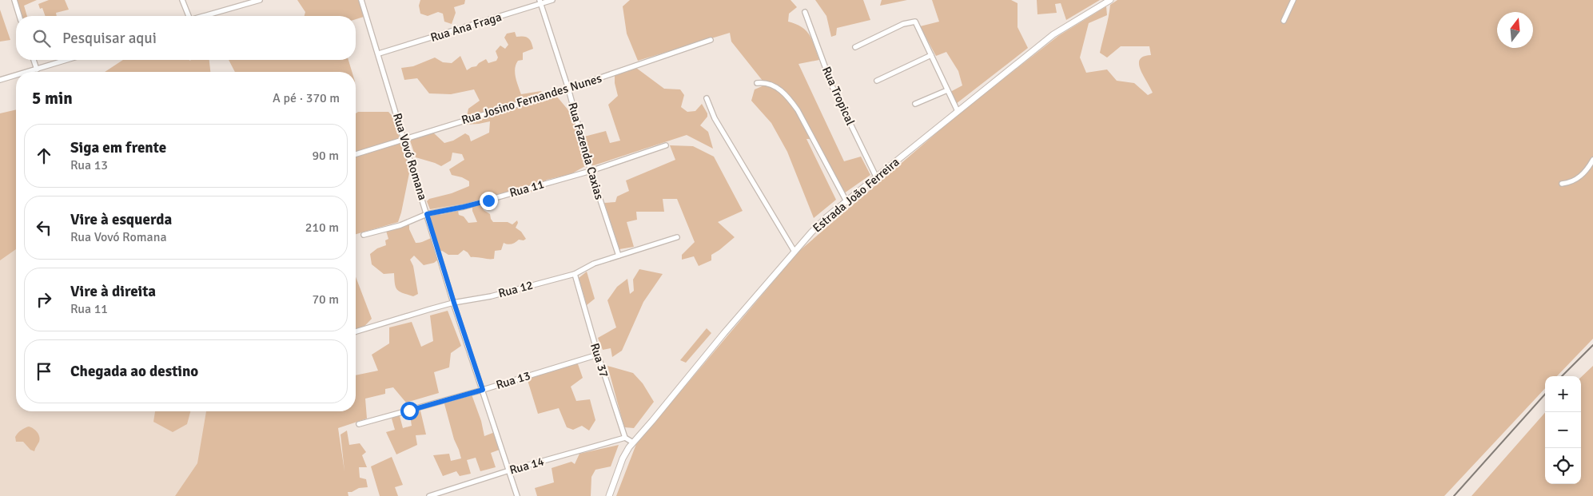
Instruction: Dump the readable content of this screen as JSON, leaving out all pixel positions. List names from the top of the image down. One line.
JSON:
{"streets":{"street":["Rua Ana Fraga","Rua Tropical","Rua Josino Fernandes Nunes","Rua Fazenda Caxias","Rua Vovó Romana","Rua 11","Estrada João Ferreira","Rua 12","Rua 37","Rua 13","Rua 14"]},"crossings":[["Rua Ana Fraga","Rua Fazenda Caxias"],["Rua Ana Fraga","Rua Vovó Romana"],["Rua Tropical","Estrada João Ferreira"],["Rua Josino Fernandes Nunes","Rua Fazenda Caxias"],["Rua Josino Fernandes Nunes","Rua Vovó Romana"],["Rua Fazenda Caxias","Rua 11"],["Rua Fazenda Caxias","Rua 12"],["Rua Vovó Romana","Rua 11"],["Rua Vovó Romana","Rua 12"],["Rua Vovó Romana","Rua 13"],["Rua Vovó Romana","Rua 14"],["Rua 12","Rua 37"],["Rua 37","Rua 13"],["Rua 37","Rua 14"]],"north":"top","page":{"search":"Pesquisar aqui","heading":["5 min","A pé · 370 m"],"list":[["Siga em frente","Rua 13","90 m"],["Vire à esquerda","Rua Vovó Romana","210 m"],["Vire à direita","Rua 11","70 m"],"Chegada ao destino"],"map_buttons":["+","−"]}}
